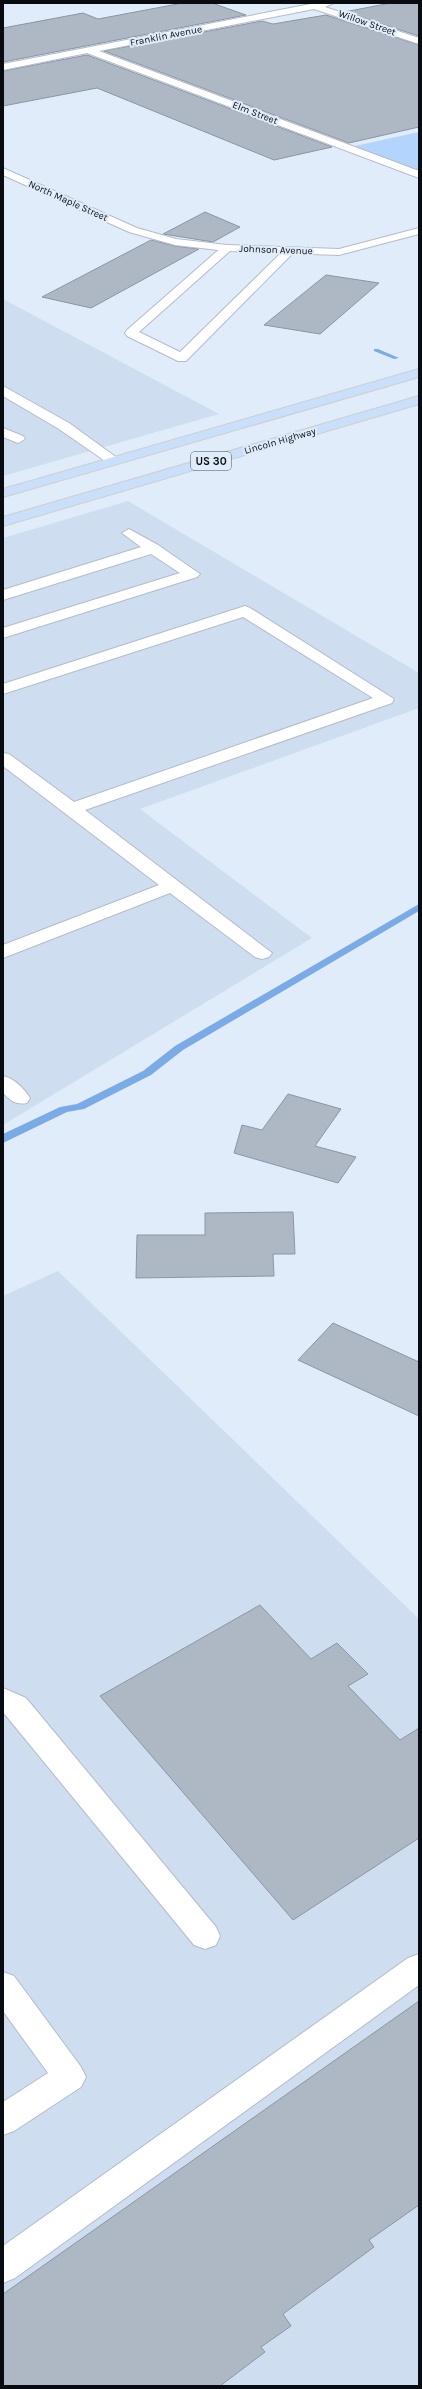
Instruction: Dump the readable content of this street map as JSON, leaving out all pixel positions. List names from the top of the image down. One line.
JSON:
{"streets":{"main road":["Lincoln Highway","US 30"],"street":["Willow Street","Franklin Avenue","Elm Street","North Maple Street","Johnson Avenue"]},"crossings":[["Willow Street","Franklin Avenue"],["Franklin Avenue","Elm Street"],["North Maple Street","Johnson Avenue"]]}
